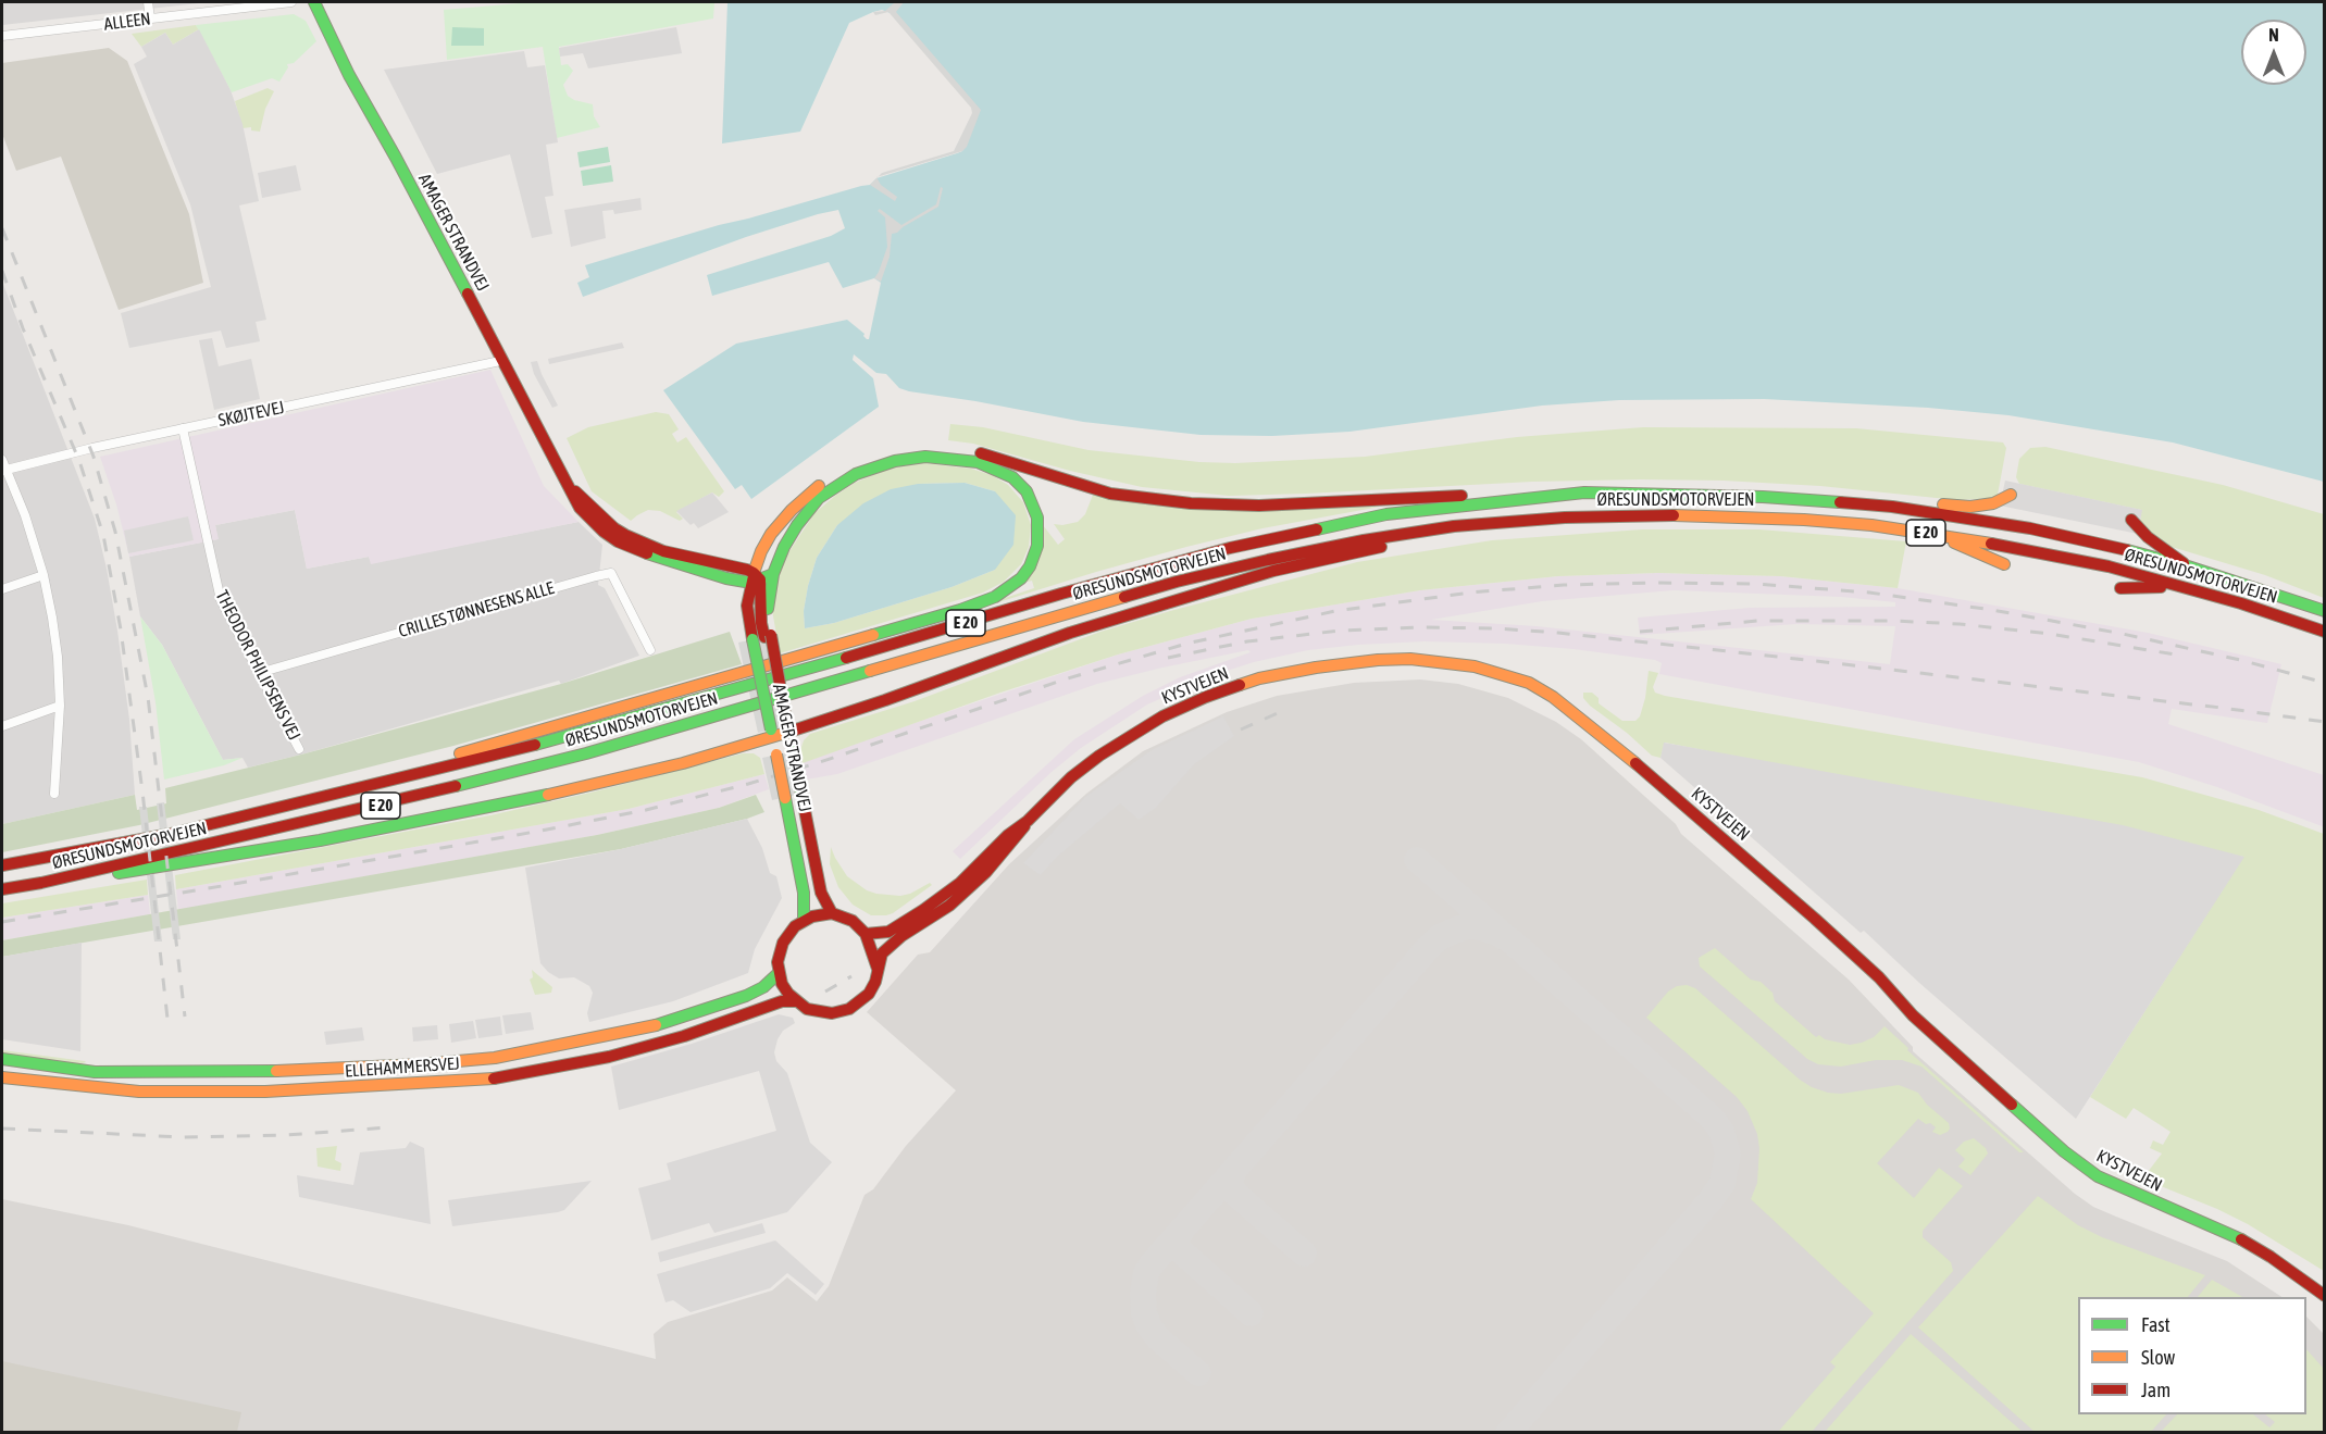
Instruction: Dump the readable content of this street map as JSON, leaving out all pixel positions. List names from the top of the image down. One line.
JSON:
{"streets":{"main road":["AMAGER STRANDVEJ","ØRESUNDSMOTORVEJEN","E 20","KYSTVEJEN","ELLEHAMMERSVEJ"],"street":["ALLEEN","SKØJTEVEJ","CRILLES TØNNESENS ALLE","THEODOR PHILIPSENS VEJ"]},"crossings":[["AMAGER STRANDVEJ","SKØJTEVEJ"],["AMAGER STRANDVEJ","ØRESUNDSMOTORVEJEN"],["AMAGER STRANDVEJ","KYSTVEJEN"],["AMAGER STRANDVEJ","ELLEHAMMERSVEJ"],["SKØJTEVEJ","THEODOR PHILIPSENS VEJ"],["CRILLES TØNNESENS ALLE","THEODOR PHILIPSENS VEJ"],["KYSTVEJEN","ELLEHAMMERSVEJ"]],"legend":["Fast","Slow","Jam"],"north":"top"}
